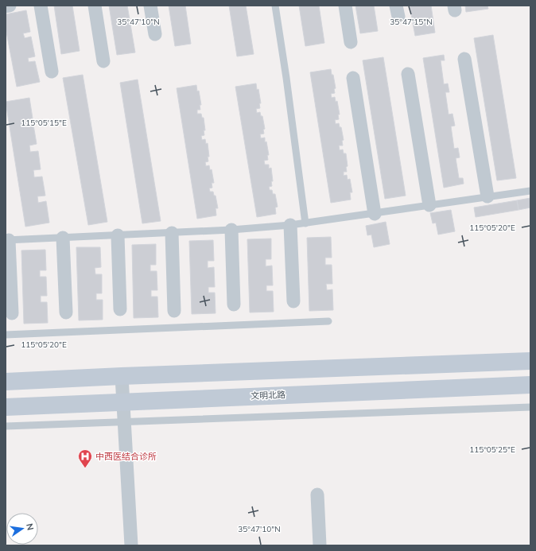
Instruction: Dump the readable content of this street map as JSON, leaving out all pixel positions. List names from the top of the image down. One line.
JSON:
{"streets":{"street":["文明北路"]},"places":{"hospital":["中西医结合诊所"]},"north":"right","coordinates":["35°47'10\"N","35°47'15\"N","115°05'15\"E","115°05'20\"E","115°05'25\"E"]}
